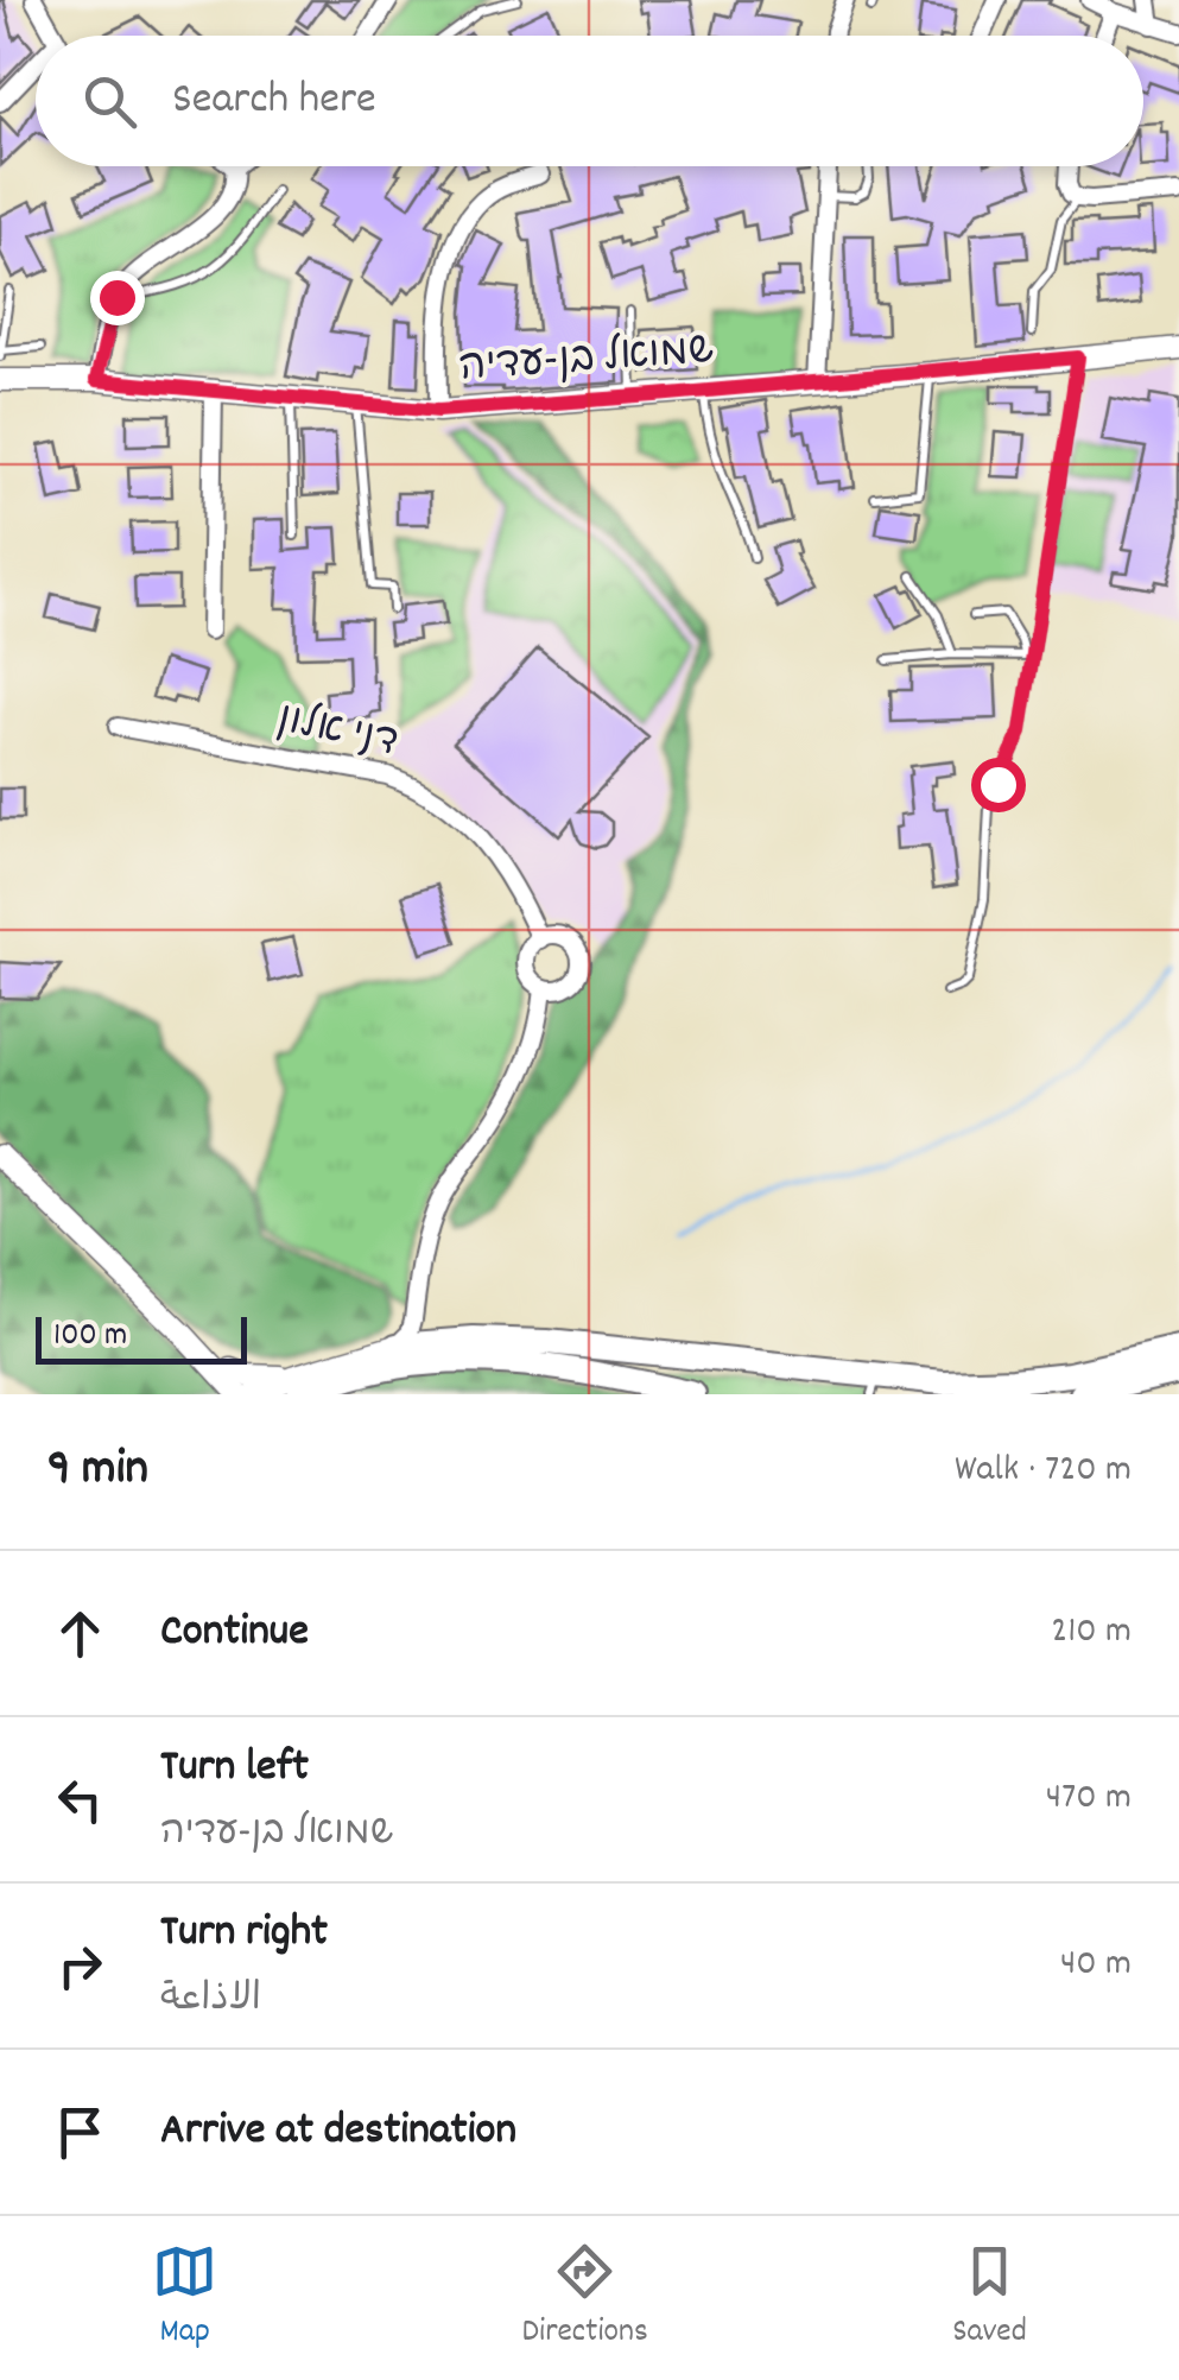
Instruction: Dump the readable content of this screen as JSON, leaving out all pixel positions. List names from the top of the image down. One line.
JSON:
{"streets":{"street":["שמואל בן-עדיה","דני אלון"]},"scale_bar":"100 m","page":{"search":"Search here","scale":"100 m","heading":["9 min","Walk · 720 m"],"list":[["Continue","210 m"],["Turn left","שמואל בן-עדיה","470 m"],["Turn right","الاذاعة","40 m"],"Arrive at destination"],"nav":["Map","Directions","Saved"]}}
